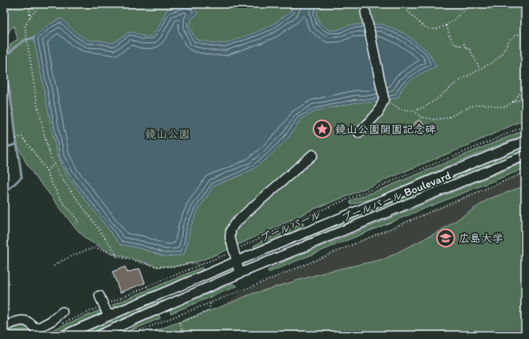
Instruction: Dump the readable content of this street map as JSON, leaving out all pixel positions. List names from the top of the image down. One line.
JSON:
{"streets":{"street":["ブールバール Boulevard","ブールバール"]},"parks":["鏡山公園"],"places":{"place":["鏡山公園開園記念碑"],"school or university":["広島大学"]}}
